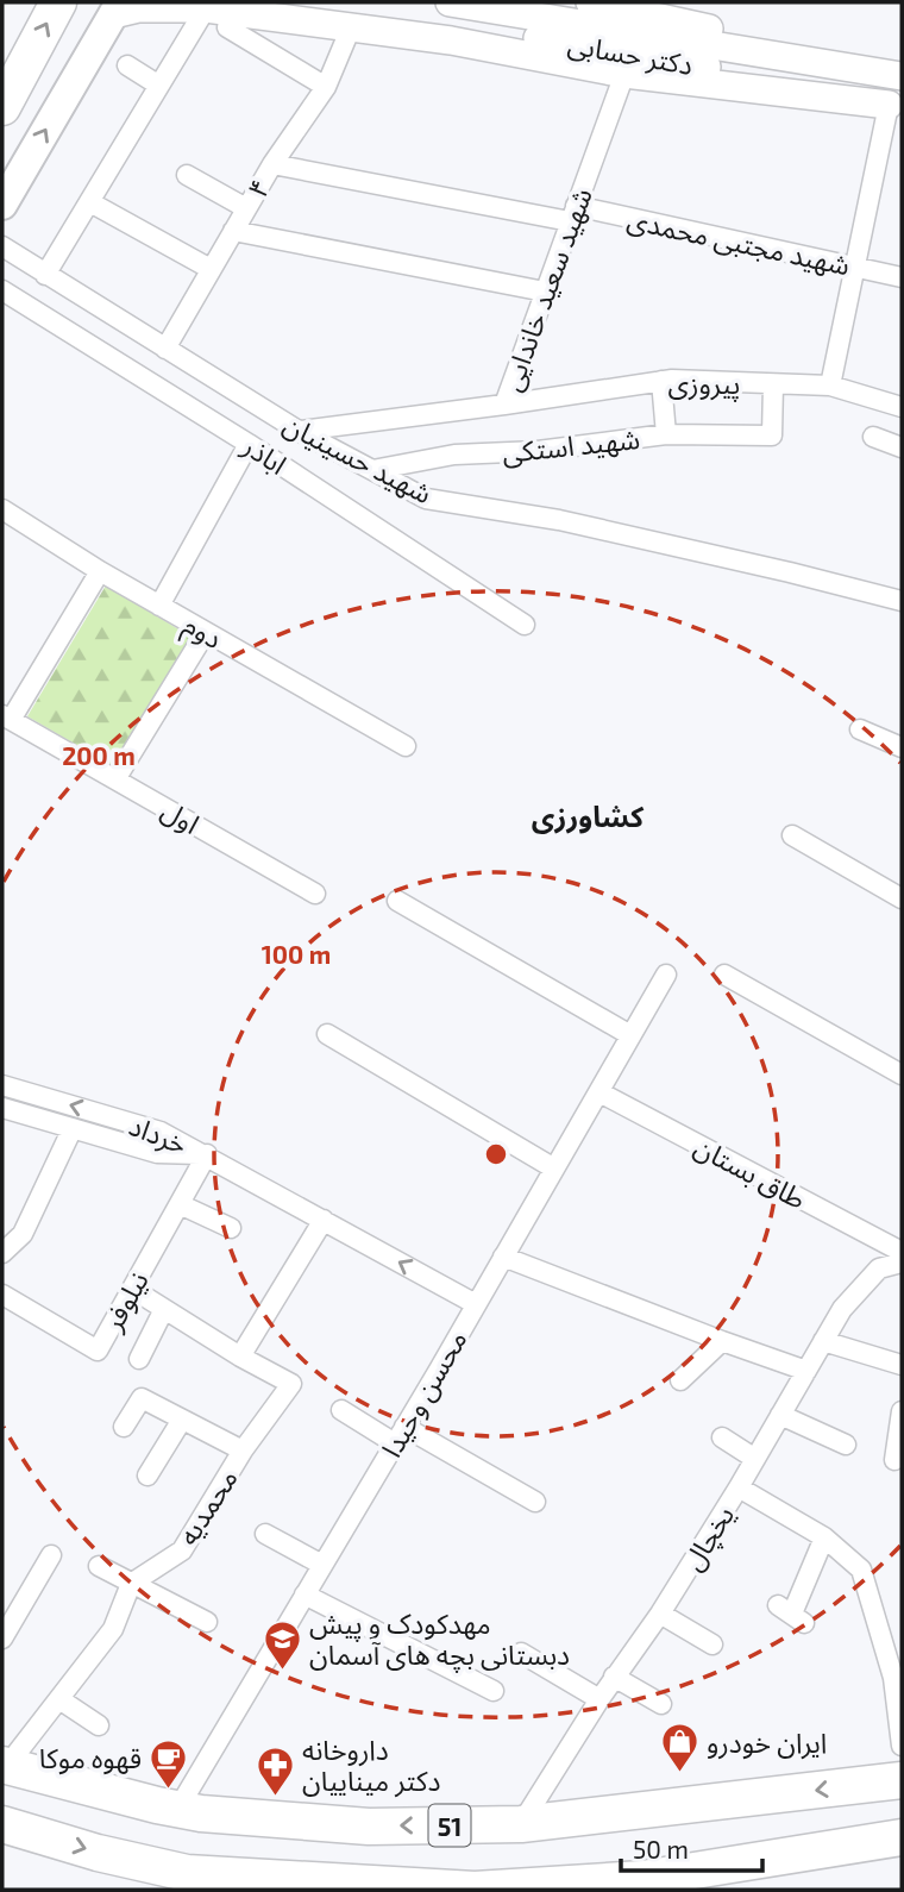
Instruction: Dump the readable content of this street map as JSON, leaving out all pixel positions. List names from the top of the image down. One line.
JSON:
{"streets":{"highway":["51"],"main road":["دکتر حسابی"],"street":["۴","شهید مجتبی محمدی","شهید سعید خاندایی","پیروزی","شهید استکی","اباذر","شهید حسینیان","دوم","اول","خرداد","طاق بستان","نیلوفر","محسن وحیدا","محمدیه","یخچال"]},"crossings":[["دکتر حسابی","۴"],["۴","شهید مجتبی محمدی"],["۴","شهید حسینیان"],["شهید مجتبی محمدی","شهید سعید خاندایی"],["شهید سعید خاندایی","پیروزی"],["شهید سعید خاندایی","شهید حسینیان"],["پیروزی","شهید استکی"],["شهید استکی","شهید حسینیان"],["خرداد","نیلوفر"],["طاق بستان","محسن وحیدا"],["نیلوفر","محمدیه"],["محسن وحیدا","51"],["یخچال","51"]],"districts":["کشاورزی"],"places":{"school or university":["مهدکودک و پیش دبستانی بچه های آسمان"],"shop":["ایران خودرو"],"cafe":["قهوه موکا"],"pharmacy":["داروخانه دکتر میناییان"]},"scale_bar":"50 m","rings":["200 m","100 m"]}
